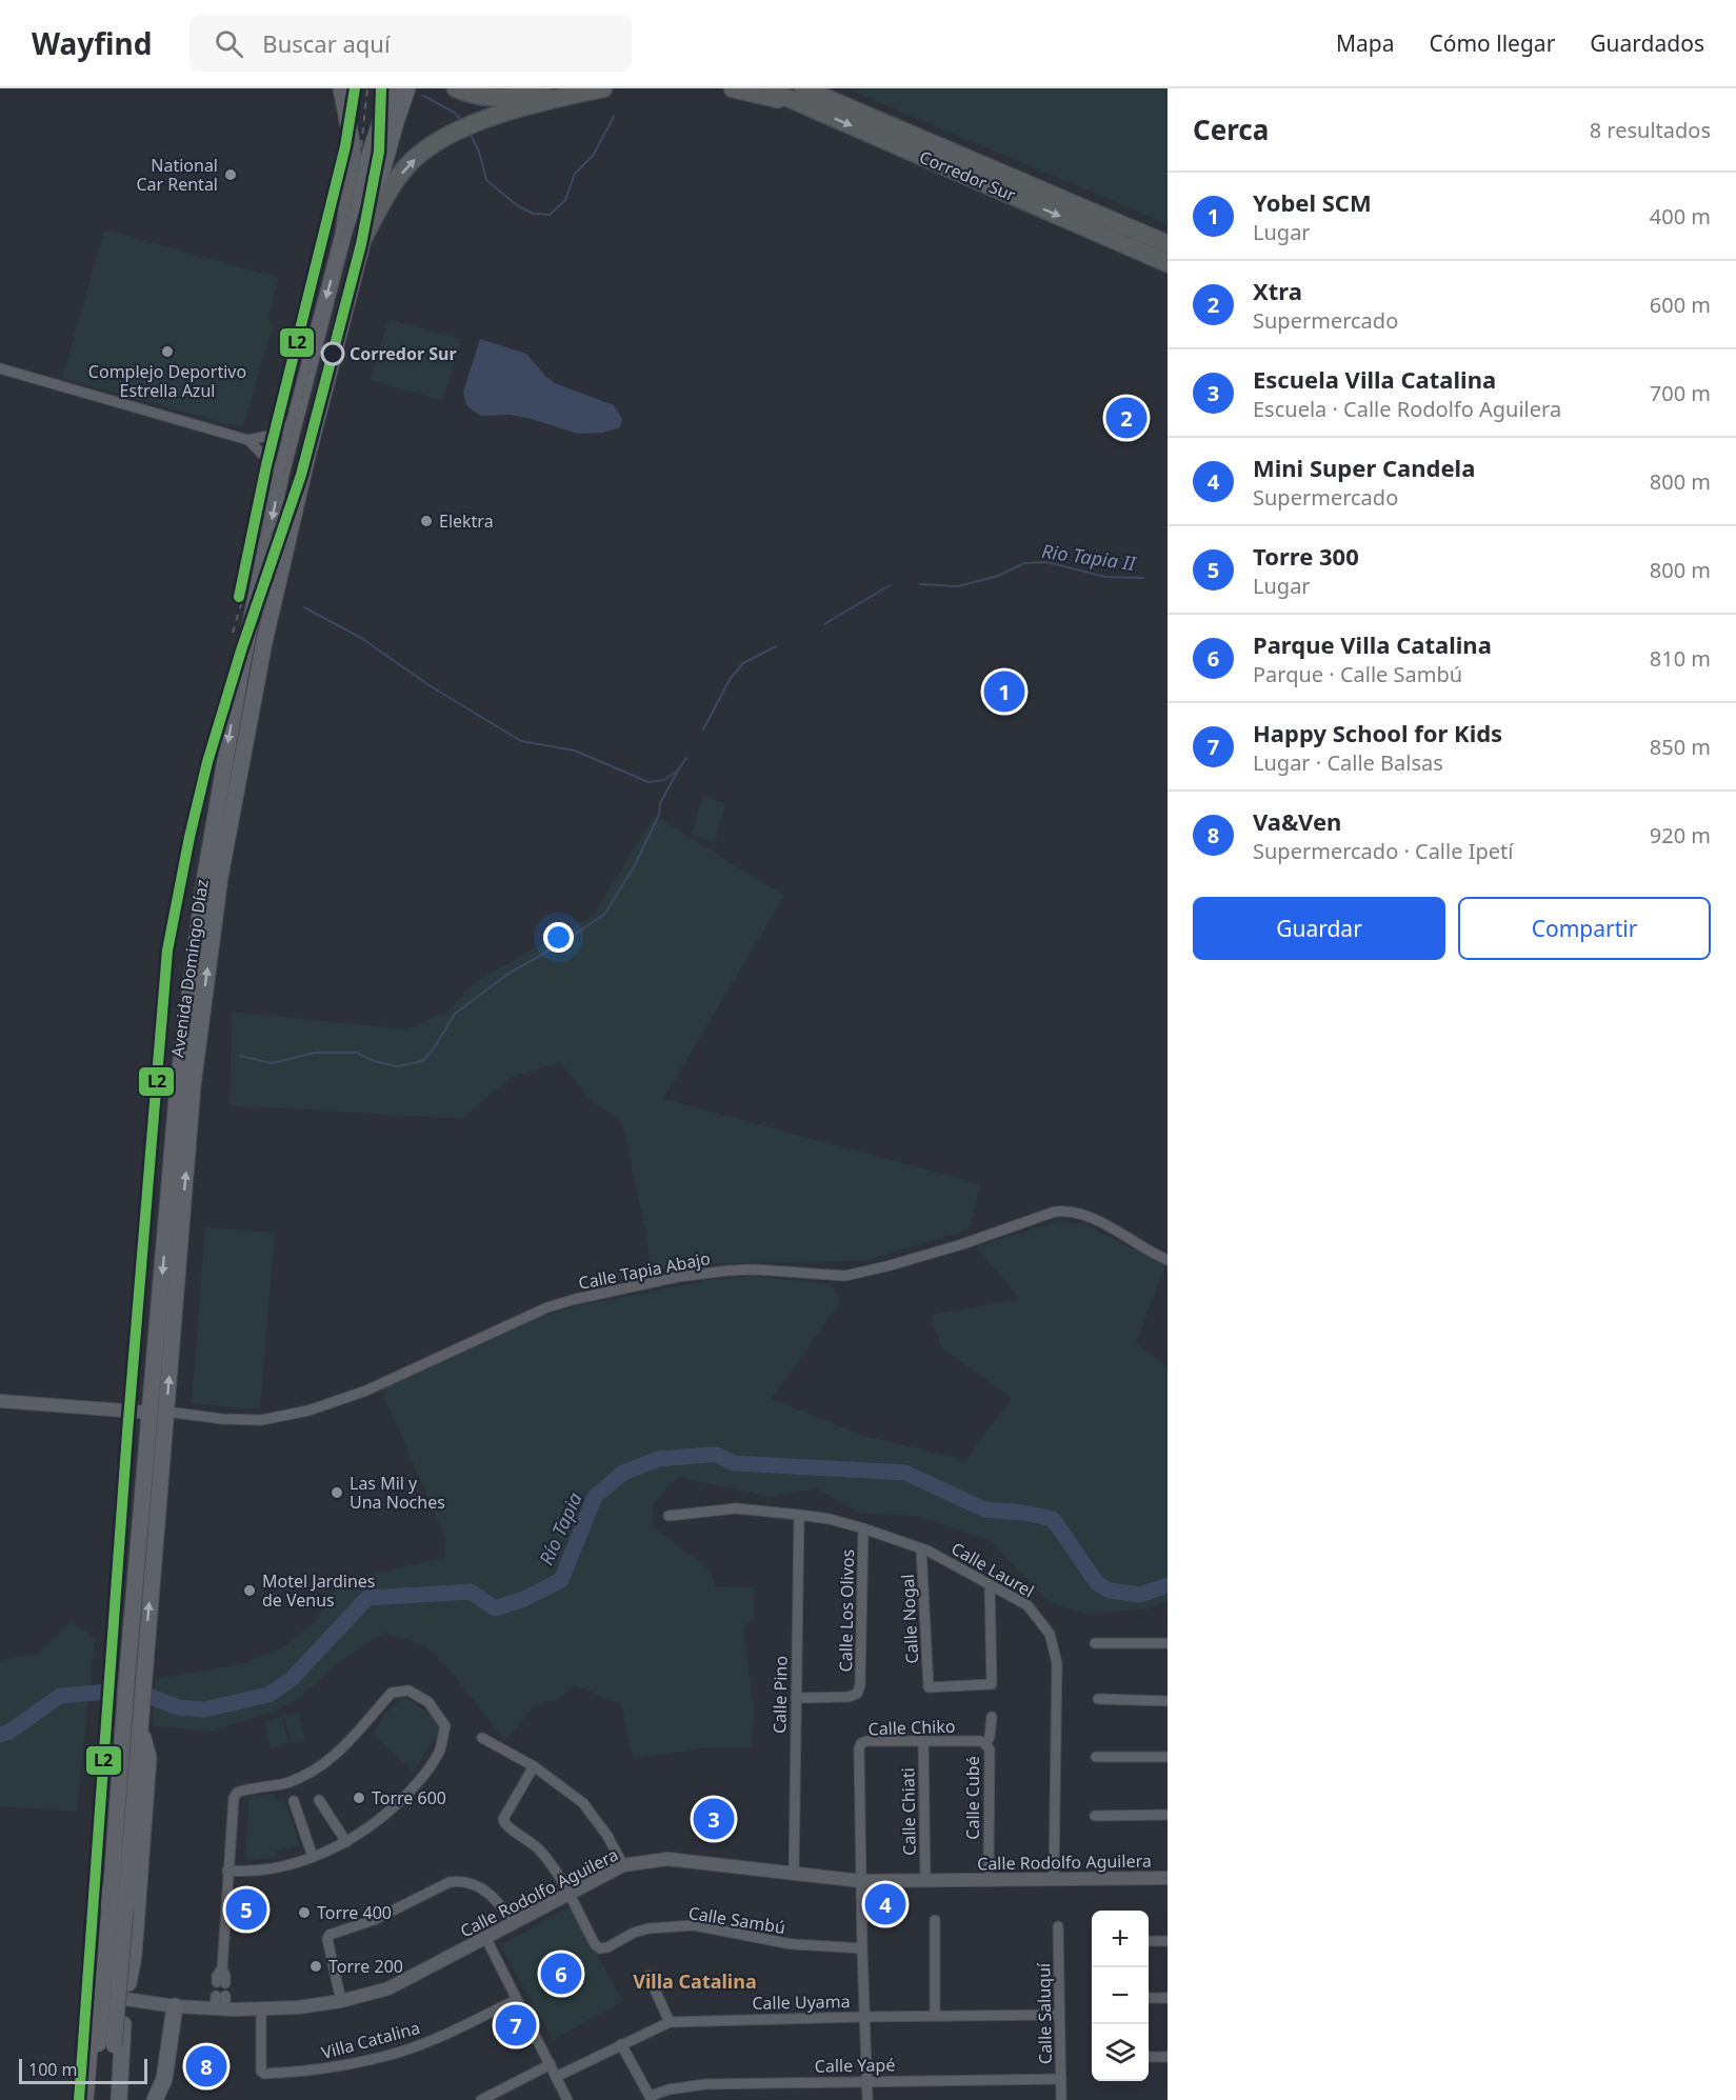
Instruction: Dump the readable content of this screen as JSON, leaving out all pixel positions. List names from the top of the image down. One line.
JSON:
{"streets":{"highway":["Corredor Sur"],"main road":["Avenida Domingo Díaz"],"street":["Calle Tapia Abajo","Calle Laurel","Calle Los Olivos","Calle Nogal","Calle Pino","Calle Chiko","Calle Cubé","Calle Chiati","Calle Rodolfo Aguilera","Calle Sambú","Calle Uyama","Calle Saluquí","Villa Catalina","Calle Yapé"]},"crossings":[["Avenida Domingo Díaz","Calle Tapia Abajo"],["Calle Laurel","Calle Los Olivos"],["Calle Laurel","Calle Nogal"],["Calle Laurel","Calle Pino"],["Calle Laurel","Calle Rodolfo Aguilera"],["Calle Los Olivos","Calle Pino"],["Calle Pino","Calle Rodolfo Aguilera"],["Calle Chiko","Calle Cubé"],["Calle Chiko","Calle Chiati"],["Calle Chiko","Calle Rodolfo Aguilera"],["Calle Cubé","Calle Rodolfo Aguilera"],["Calle Chiati","Calle Rodolfo Aguilera"],["Calle Rodolfo Aguilera","Calle Sambú"],["Calle Rodolfo Aguilera","Villa Catalina"],["Calle Uyama","Calle Saluquí"],["Calle Saluquí","Calle Yapé"]],"districts":["Villa Catalina"],"water":["Rio Tapia II","Río Tapia"],"places":["National Car Rental","Complejo Deportivo Estrella Azul","Corredor Sur","Elektra","Las Mil y Una Noches","Motel Jardines de Venus","Torre 600","Torre 400","Torre 200"],"lines":["transit line L2"],"scale_bar":"100 m","page":{"header":"Wayfind","search":"Buscar aquí","nav":["Mapa","Cómo llegar","Guardados"],"heading":["Cerca","8 resultados"],"list":[{"mark":"1","name":"Yobel SCM","note":"Lugar","value":"400 m"},{"mark":"2","name":"Xtra","note":"Supermercado","value":"600 m"},{"mark":"3","name":"Escuela Villa Catalina","note":"Escuela · Calle Rodolfo Aguilera","value":"700 m"},{"mark":"4","name":"Mini Super Candela","note":"Supermercado","value":"800 m"},{"mark":"5","name":"Torre 300","note":"Lugar","value":"800 m"},{"mark":"6","name":"Parque Villa Catalina","note":"Parque · Calle Sambú","value":"810 m"},{"mark":"7","name":"Happy School for Kids","note":"Lugar · Calle Balsas","value":"850 m"},{"mark":"8","name":"Va&Ven","note":"Supermercado · Calle Ipetí","value":"920 m"}],"pins":["2","1","3","4","5","6","7","8"],"buttons":["Guardar","Compartir"],"map_buttons":["+","−"],"scale":"100 m"}}
